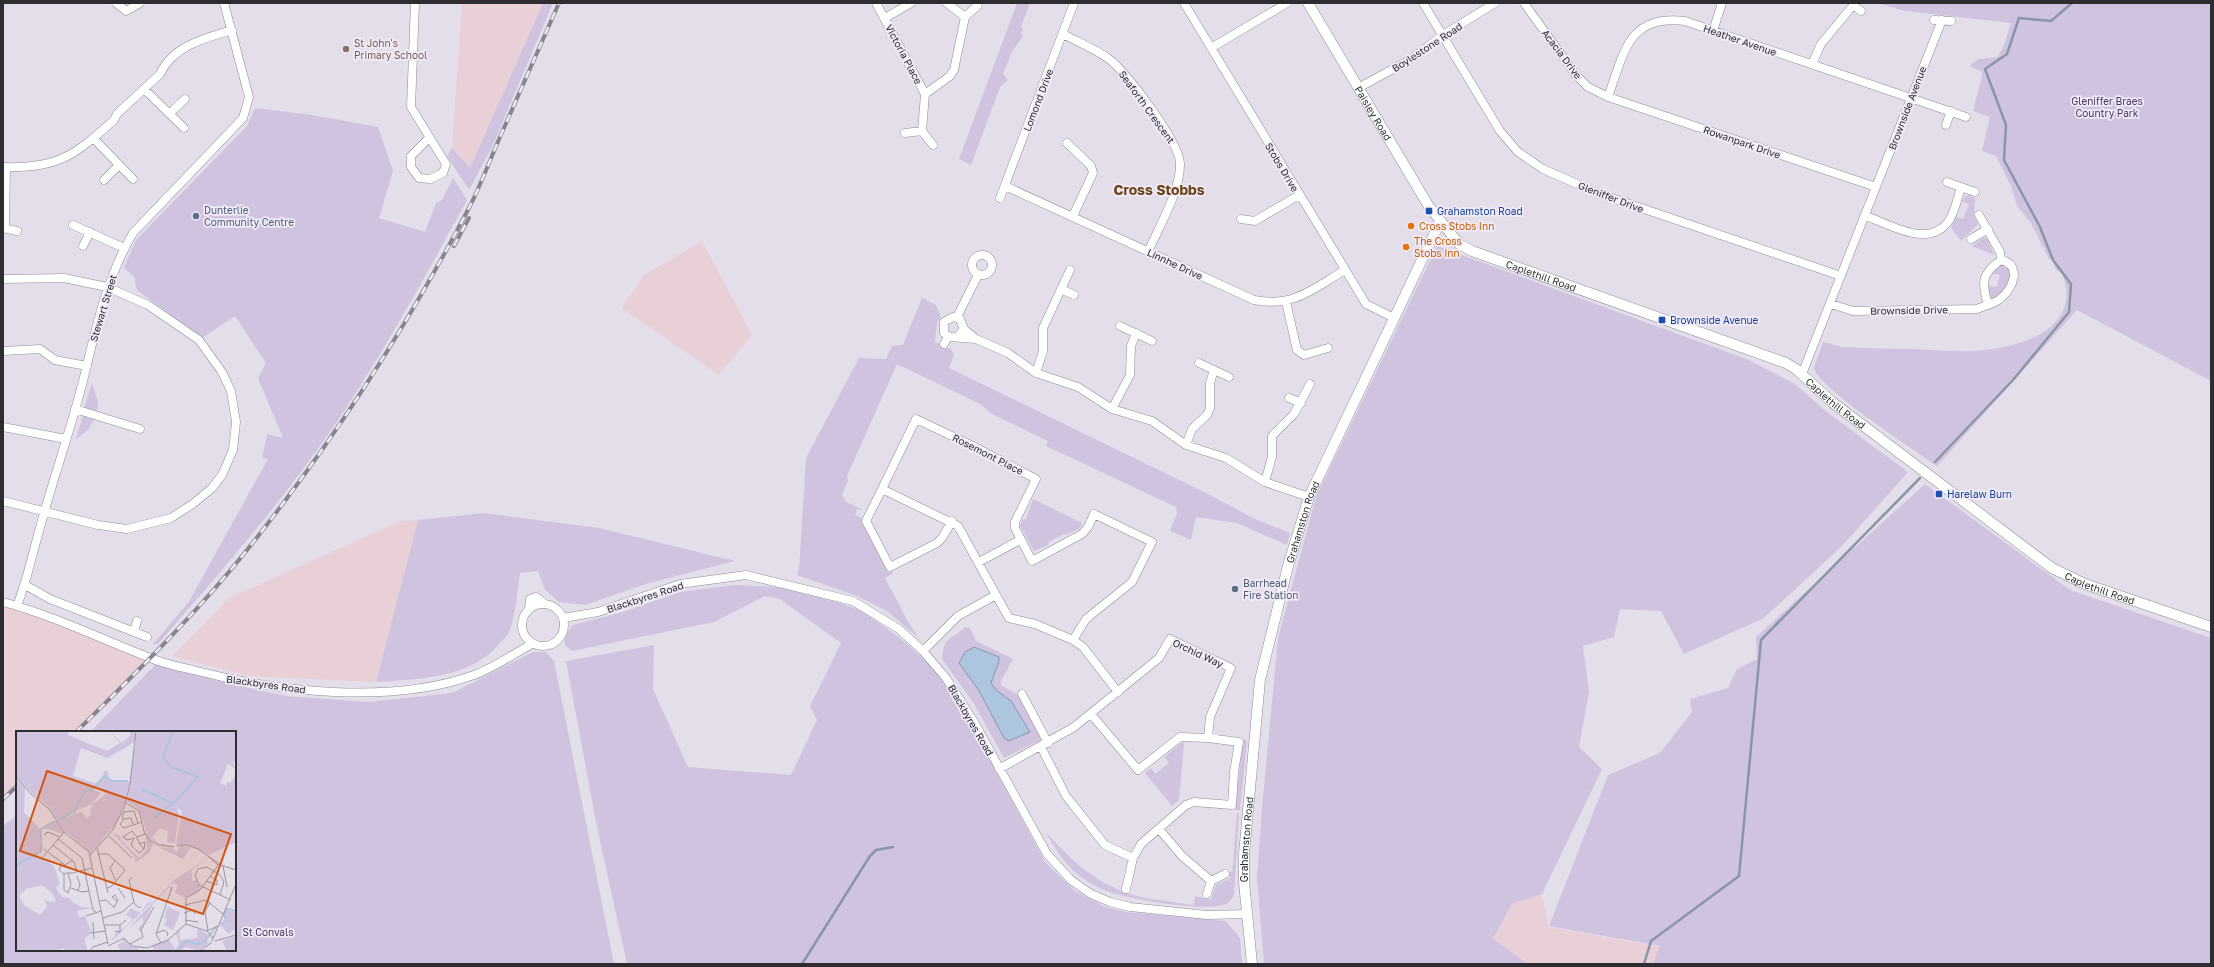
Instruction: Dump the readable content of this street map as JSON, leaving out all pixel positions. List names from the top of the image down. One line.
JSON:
{"streets":{"main road":["Paisley Road","Caplethill Road","Grahamston Road"],"street":["Heather Avenue","Boylestone Road","Victoria Place","Acacia Drive","Lomond Drive","Seaforth Crescent","Brownside Avenue","Rowanpark Drive","Stobs Drive","Gleniffer Drive","Linnhe Drive","Stewart Street","Brownside Drive","Rosemont Place","Blackbyres Road","Orchid Way"]},"crossings":[["Heather Avenue","Acacia Drive"],["Heather Avenue","Brownside Avenue"],["Heather Avenue","Rowanpark Drive"],["Boylestone Road","Paisley Road"],["Boylestone Road","Gleniffer Drive"],["Acacia Drive","Rowanpark Drive"],["Lomond Drive","Seaforth Crescent"],["Lomond Drive","Linnhe Drive"],["Seaforth Crescent","Linnhe Drive"],["Brownside Avenue","Rowanpark Drive"],["Brownside Avenue","Gleniffer Drive"],["Brownside Avenue","Caplethill Road"],["Brownside Avenue","Brownside Drive"],["Paisley Road","Caplethill Road"],["Paisley Road","Grahamston Road"],["Stobs Drive","Linnhe Drive"],["Stobs Drive","Grahamston Road"],["Caplethill Road","Grahamston Road"],["Stewart Street","Blackbyres Road"],["Grahamston Road","Blackbyres Road"],["Blackbyres Road","Orchid Way"]],"districts":["Cross Stobbs"],"parks":["Gleniffer Braes Country Park","St Convals"],"places":{"other":["St John's Primary School","Dunterlie Community Centre","Cross Stobs Inn","The Cross Stobs Inn","Barrhead Fire Station"],"transit":["Grahamston Road","Brownside Avenue","Harelaw Burn"]}}
